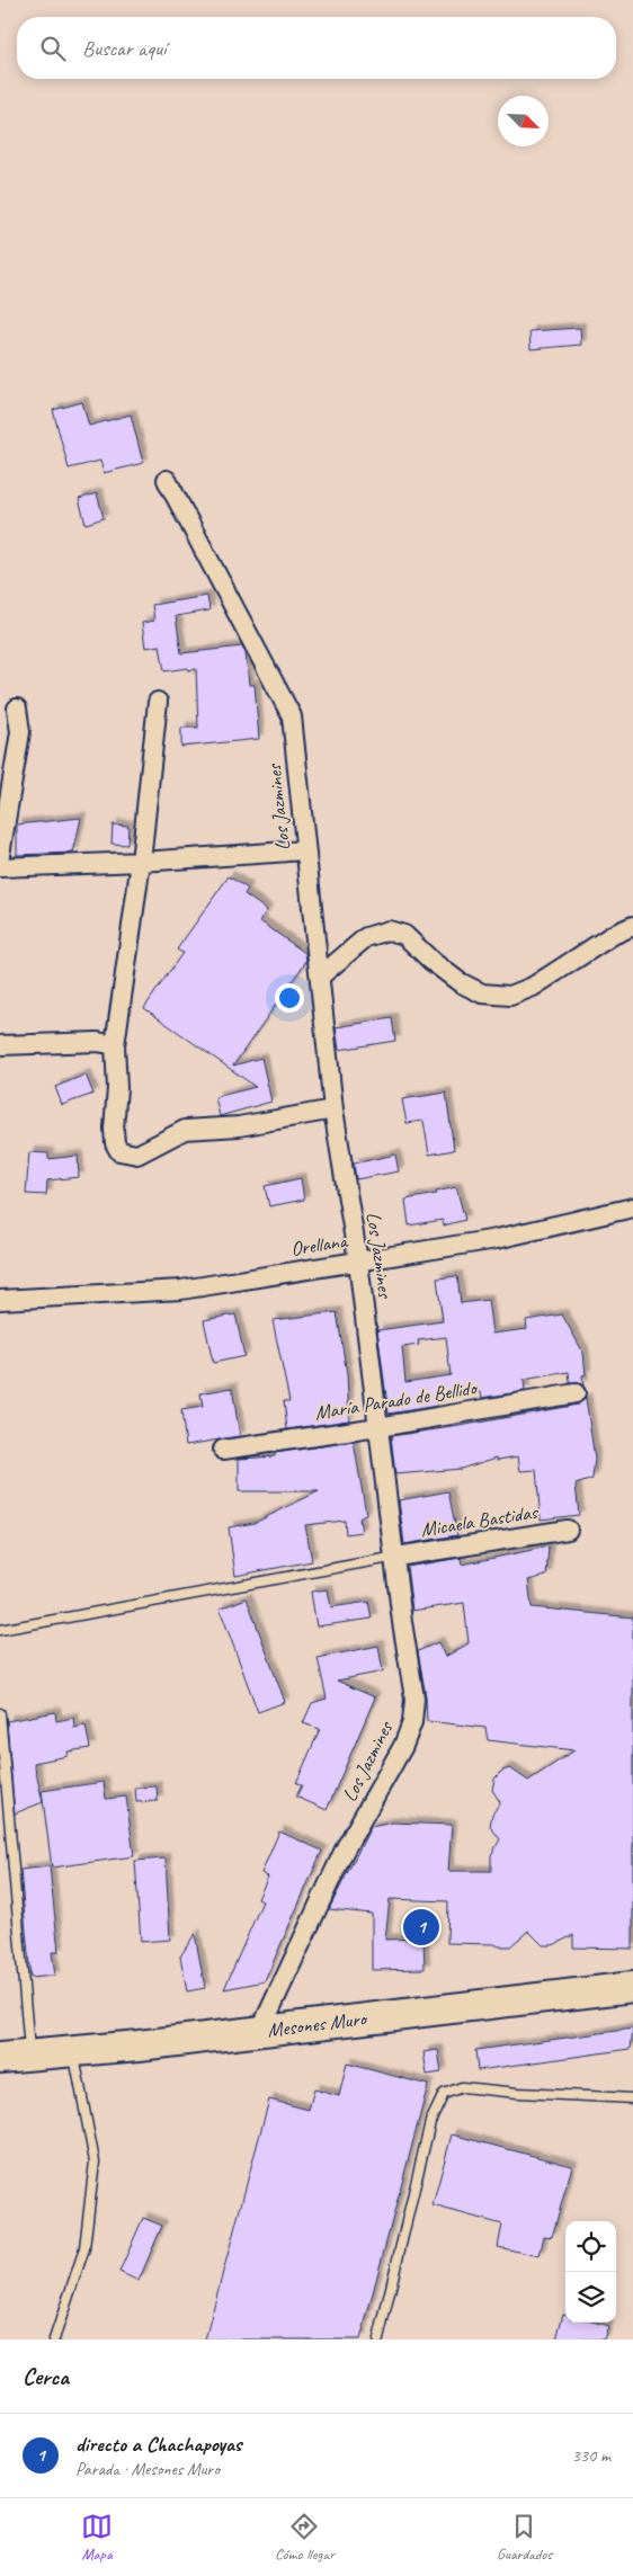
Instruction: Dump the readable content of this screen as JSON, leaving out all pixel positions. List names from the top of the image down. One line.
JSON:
{"streets":{"highway":["Mesones Muro"],"street":["Los Jazmines","Orellana","María Parado de Bellido","Micaela Bastidas"]},"crossings":[["Los Jazmines","Orellana"],["Los Jazmines","María Parado de Bellido"],["Los Jazmines","Micaela Bastidas"],["Los Jazmines","Mesones Muro"]],"north":"bottom right","page":{"search":"Buscar aquí","pins":"1","heading":"Cerca","list":[{"mark":"1","name":"directo a Chachapoyas","note":"Parada · Mesones Muro","value":"330 m"}],"nav":["Mapa","Cómo llegar","Guardados"]}}
